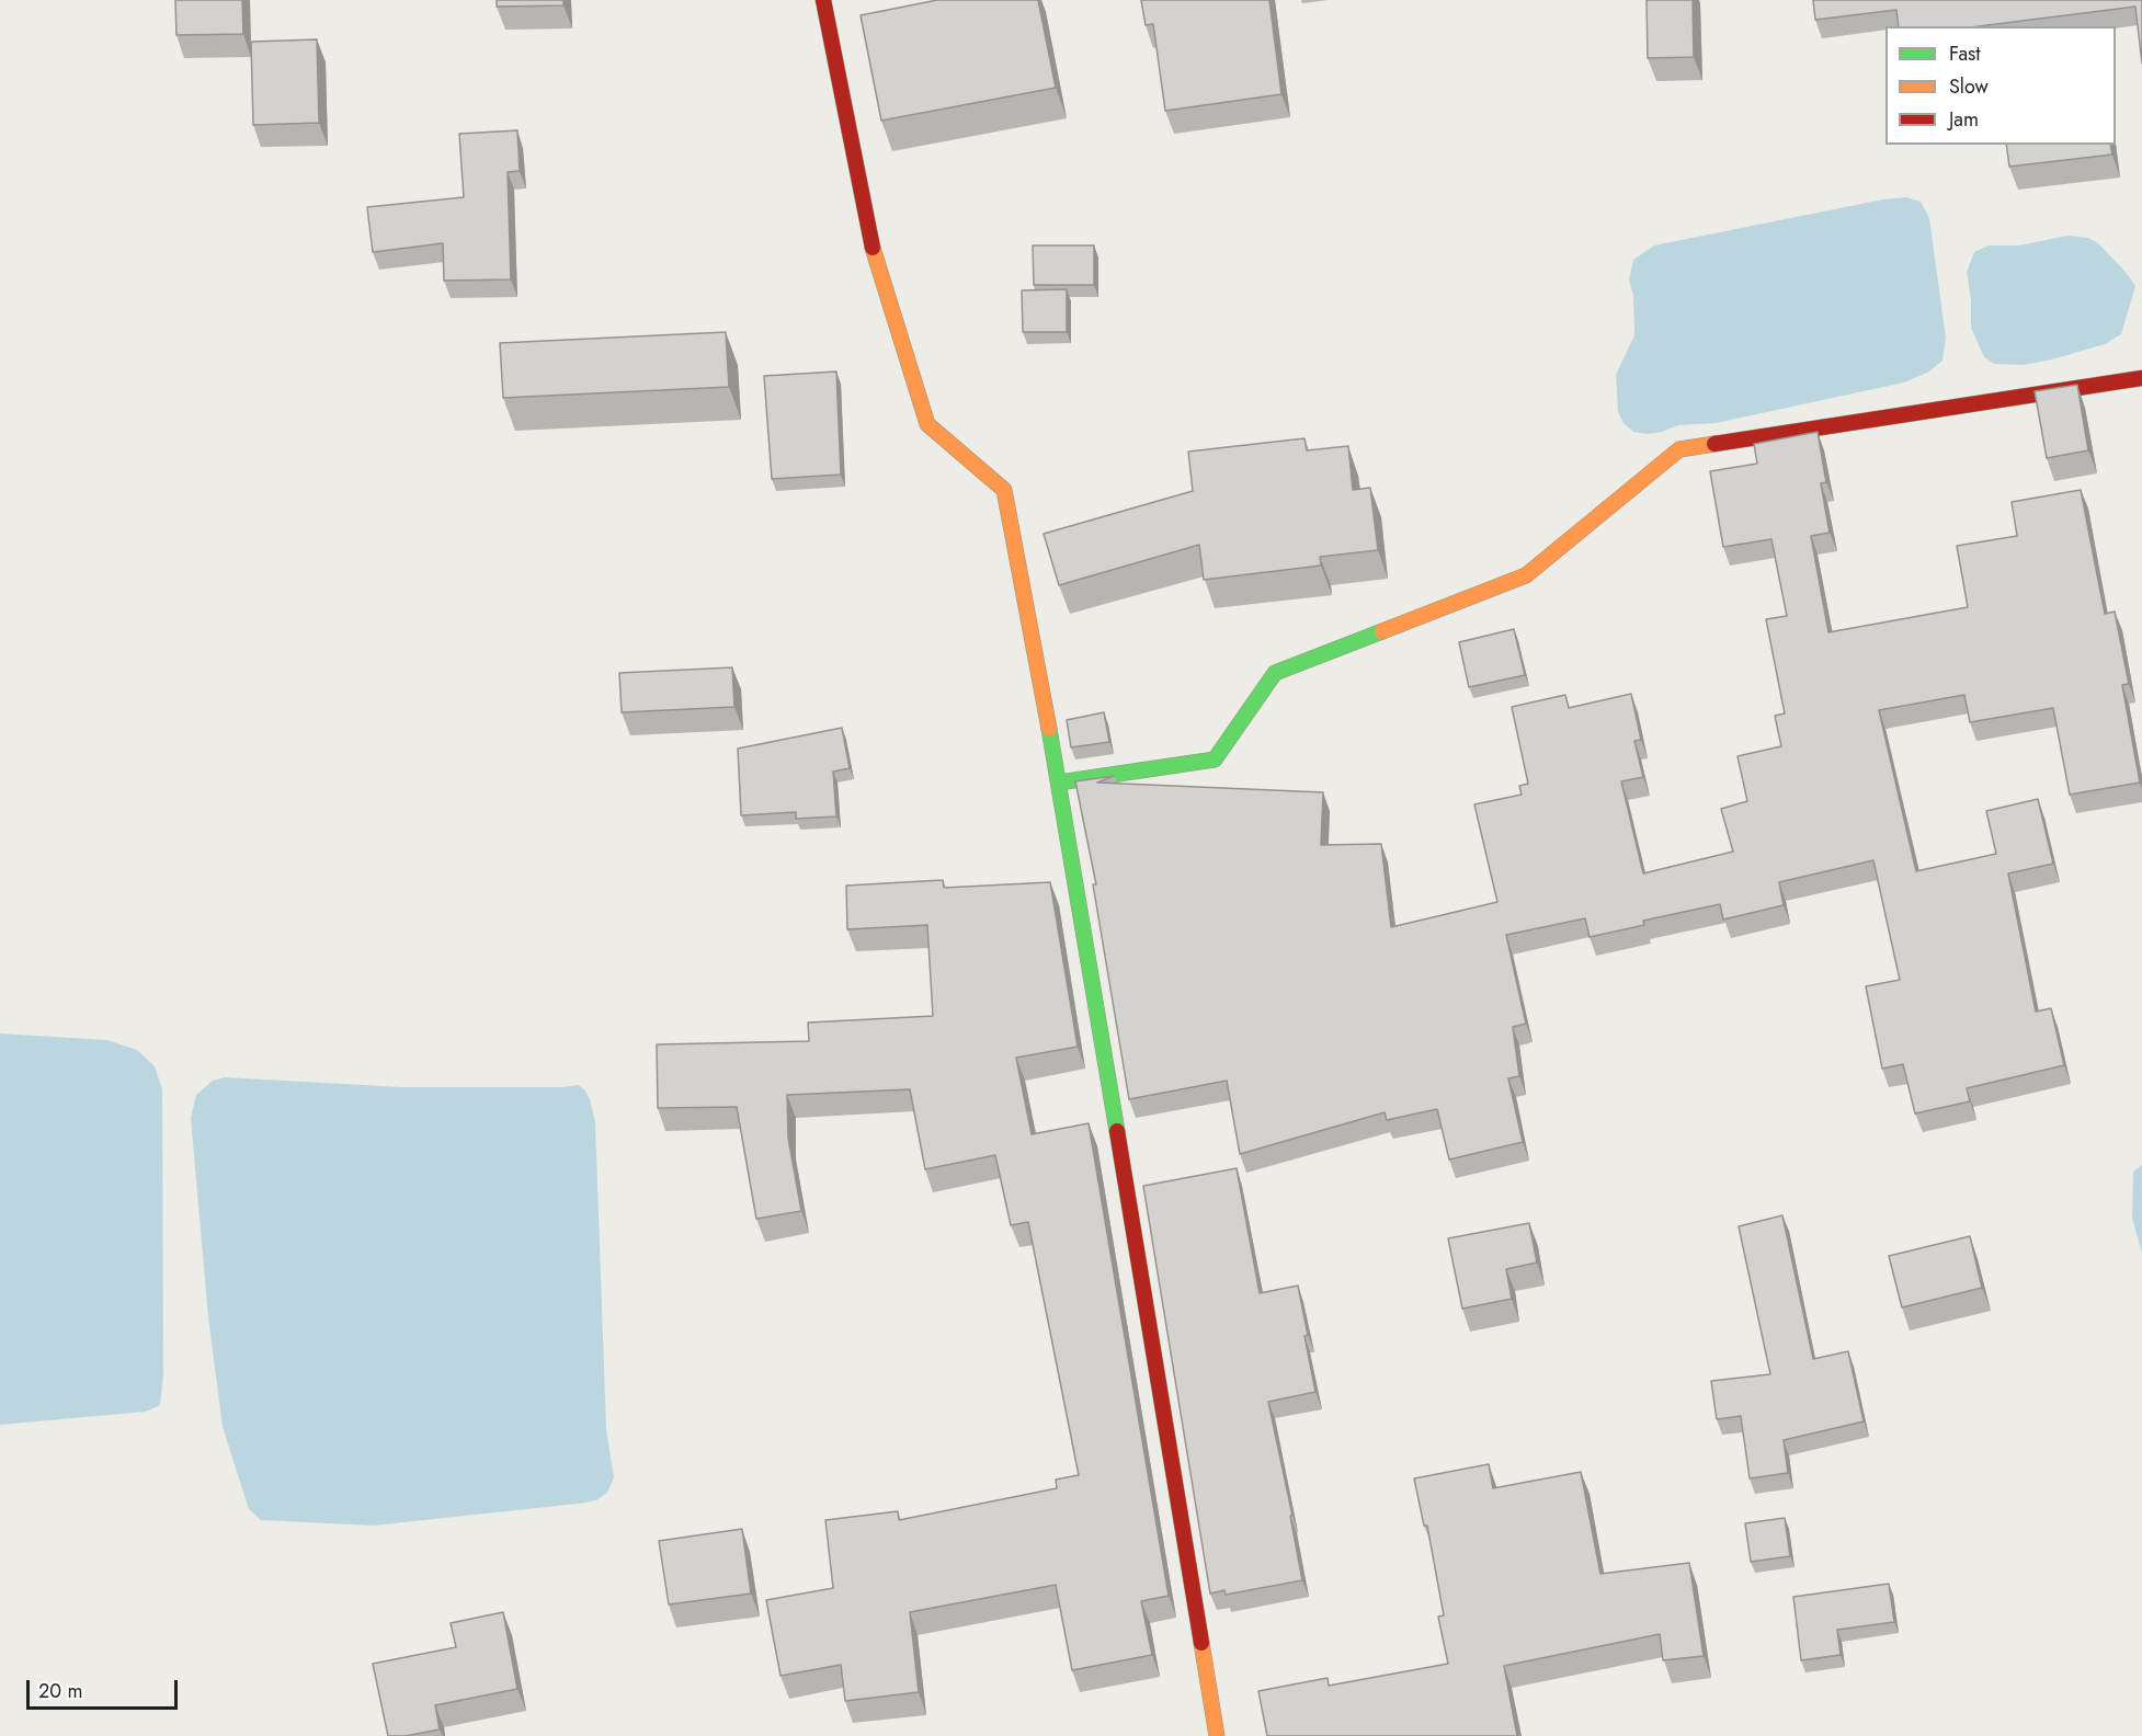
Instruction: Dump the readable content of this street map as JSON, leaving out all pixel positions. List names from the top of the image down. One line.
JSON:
{"legend":["Fast","Slow","Jam"],"scale_bar":"20 m"}
